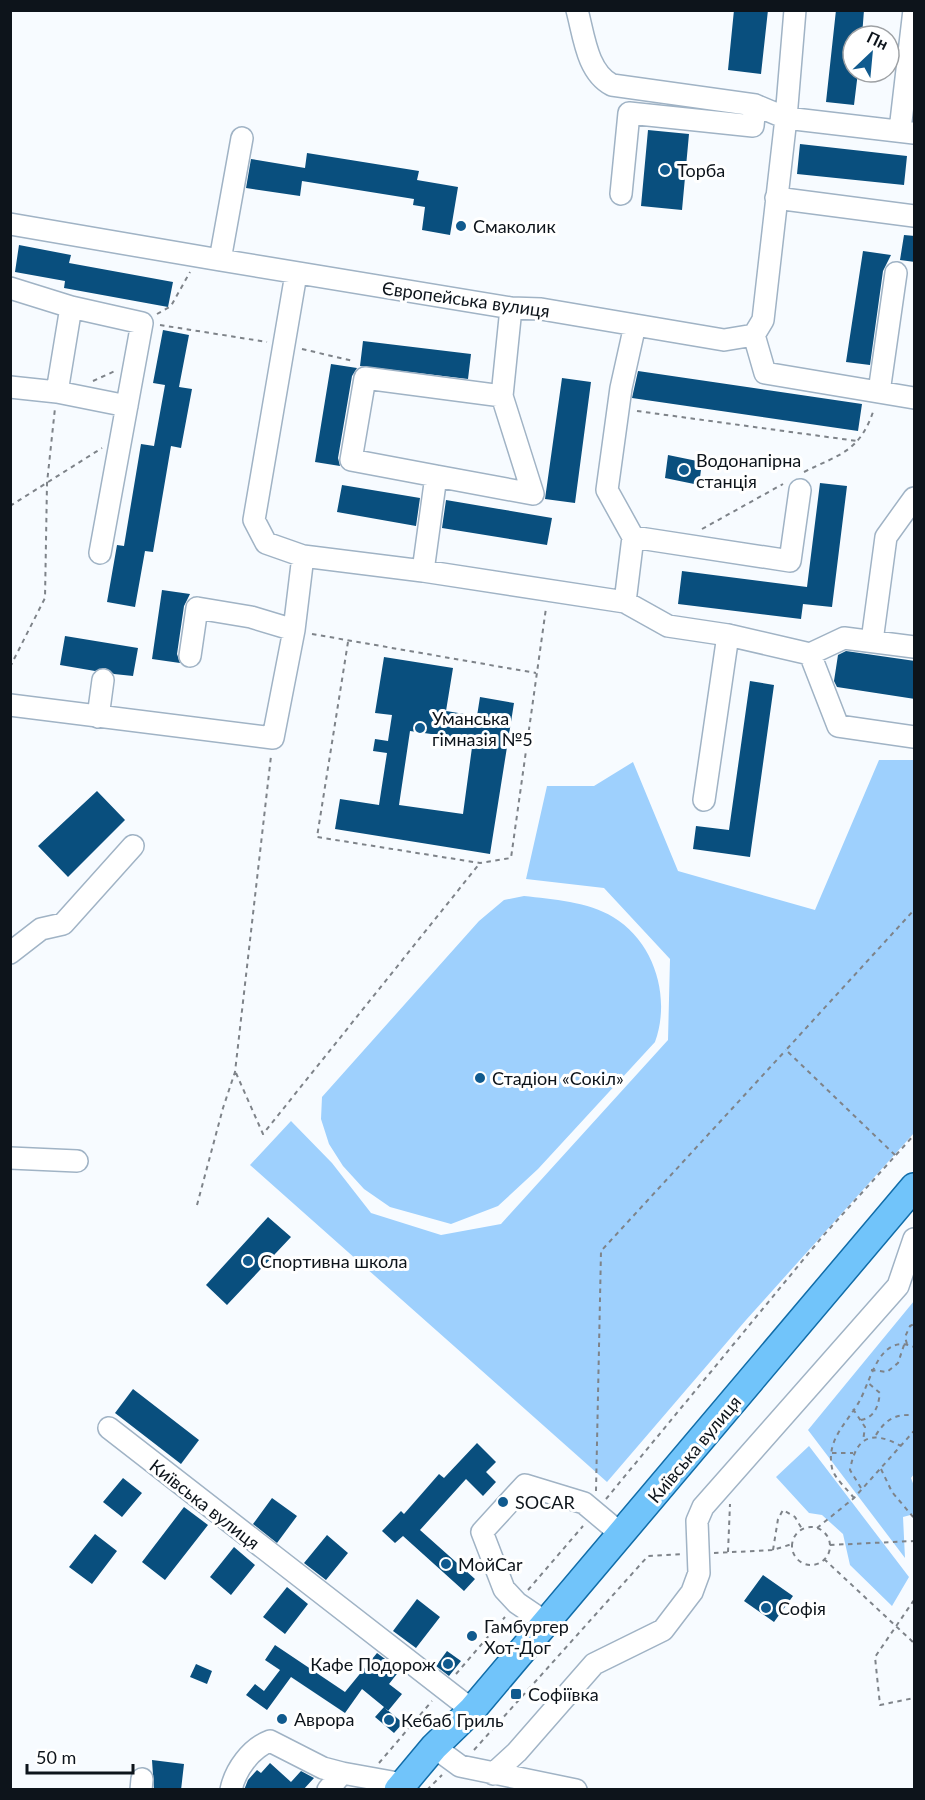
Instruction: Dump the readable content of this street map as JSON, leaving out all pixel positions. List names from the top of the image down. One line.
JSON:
{"streets":{"main road":["Київська вулиця"],"street":["Європейська вулиця"]},"places":{"other":["Торба","Смаколик","Водонапірна станція","Уманська гімназія №5","Стадіон «Сокіл»","Спортивна школа","SOCAR","МойCar","Софія","Гамбургер Хот-Дог","Кафе Подорож","Аврора","Кебаб Гриль"],"transit":["Софіївка"]},"scale_bar":"50 m","north":"top right"}
